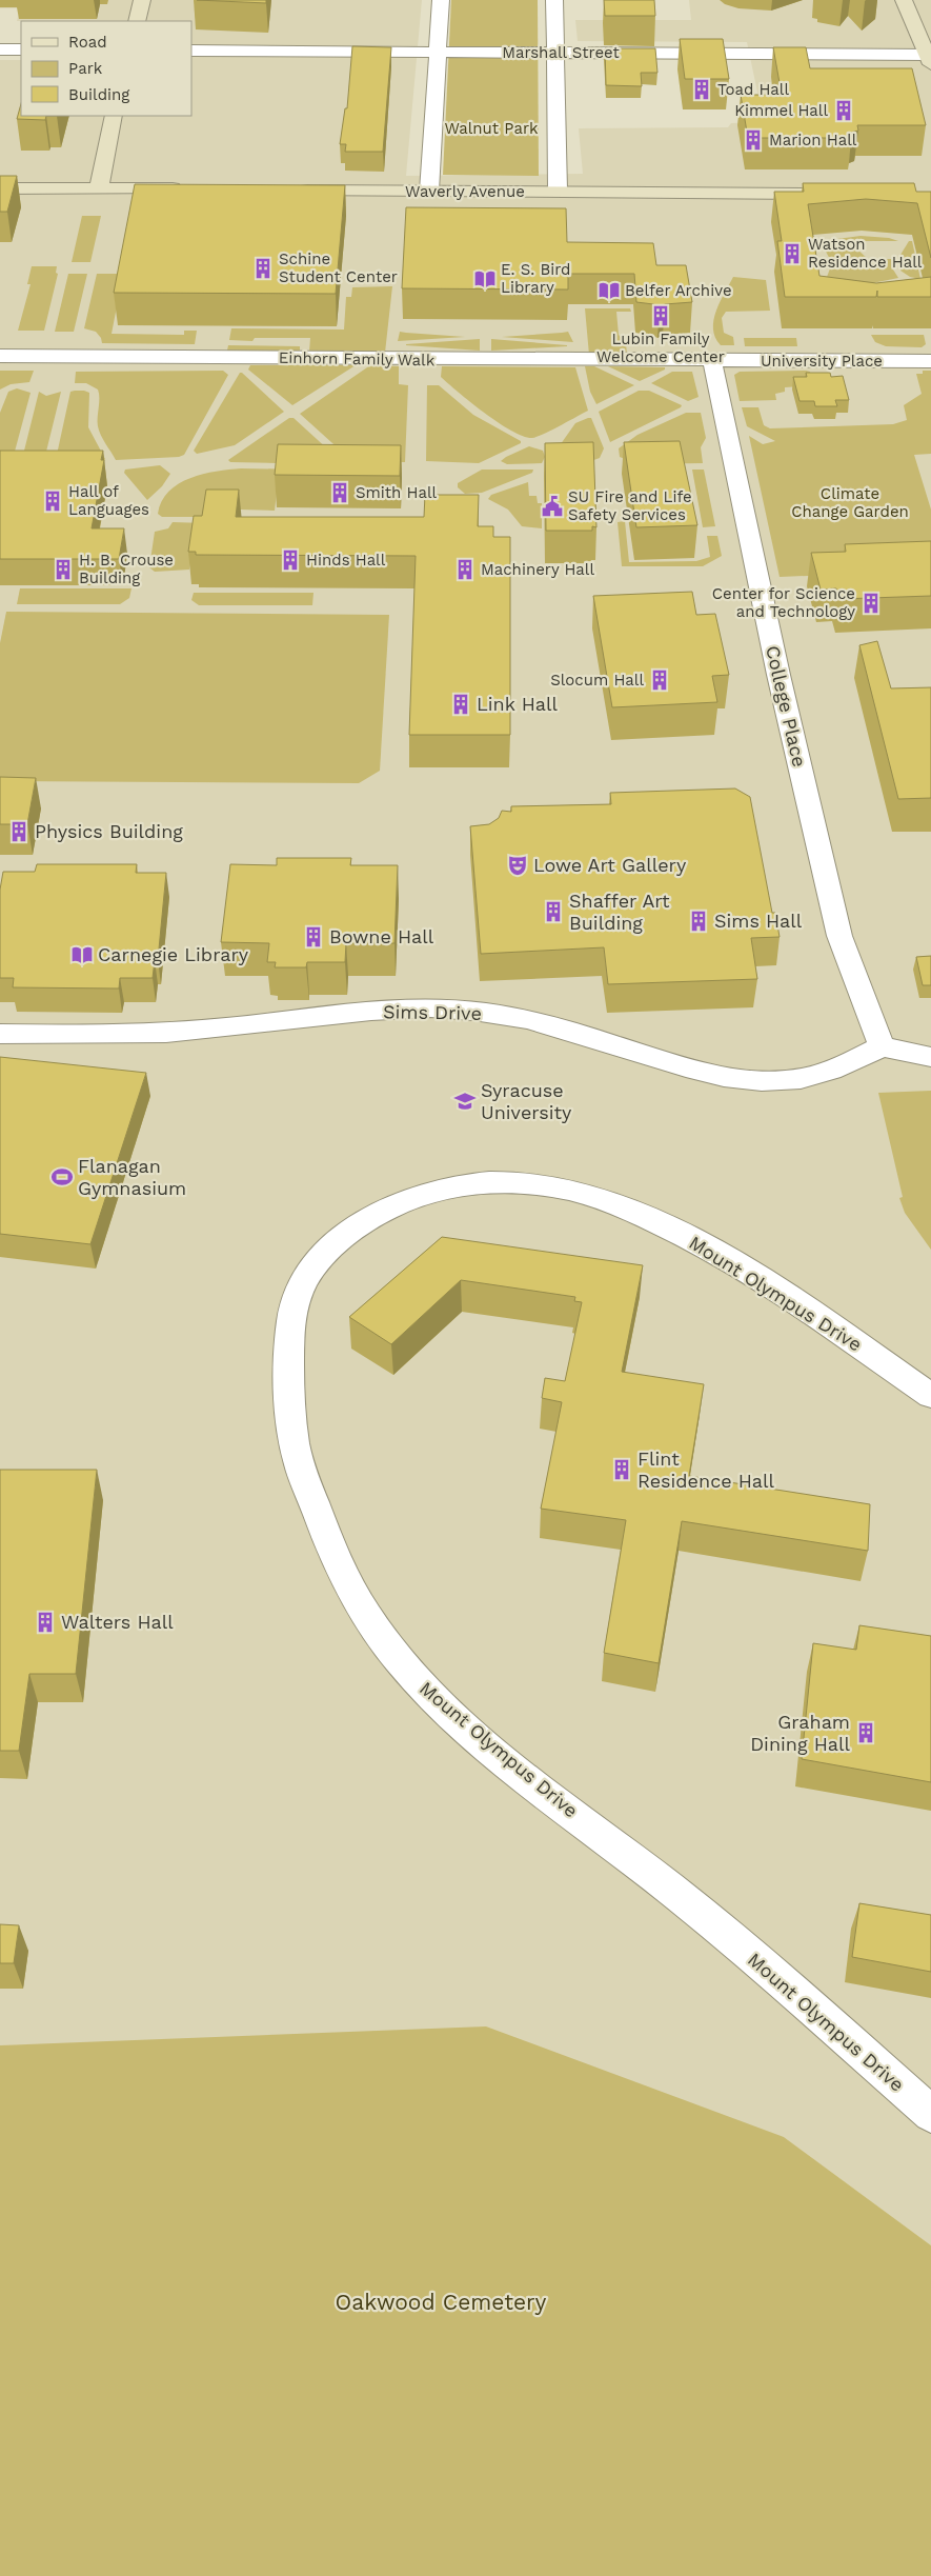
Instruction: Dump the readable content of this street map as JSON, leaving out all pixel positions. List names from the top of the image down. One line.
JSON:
{"streets":{"street":["Marshall Street","Waverly Avenue","Einhorn Family Walk","University Place","College Place","Sims Drive","Mount Olympus Drive"]},"crossings":[["Einhorn Family Walk","University Place"],["Einhorn Family Walk","College Place"],["University Place","College Place"],["College Place","Sims Drive"]],"parks":["Walnut Park","Climate Change Garden","Oakwood Cemetery"],"places":{"building":["Toad Hall","Kimmel Hall","Marion Hall","Watson Residence Hall","Schine Student Center","Lubin Family Welcome Center","Smith Hall","Hall of Languages","Hinds Hall","H. B. Crouse Building","Machinery Hall","Center for Science and Technology","Slocum Hall","Link Hall","Physics Building","Shaffer Art Building","Sims Hall","Bowne Hall","Flint Residence Hall","Walters Hall","Graham Dining Hall"],"library":["E. S. Bird Library","Belfer Archive","Carnegie Library"],"public building":["SU Fire and Life Safety Services"],"theatre":["Lowe Art Gallery"],"school or university":["Syracuse University"],"sports":["Flanagan Gymnasium"]},"legend":["Road","Park","Building"]}
